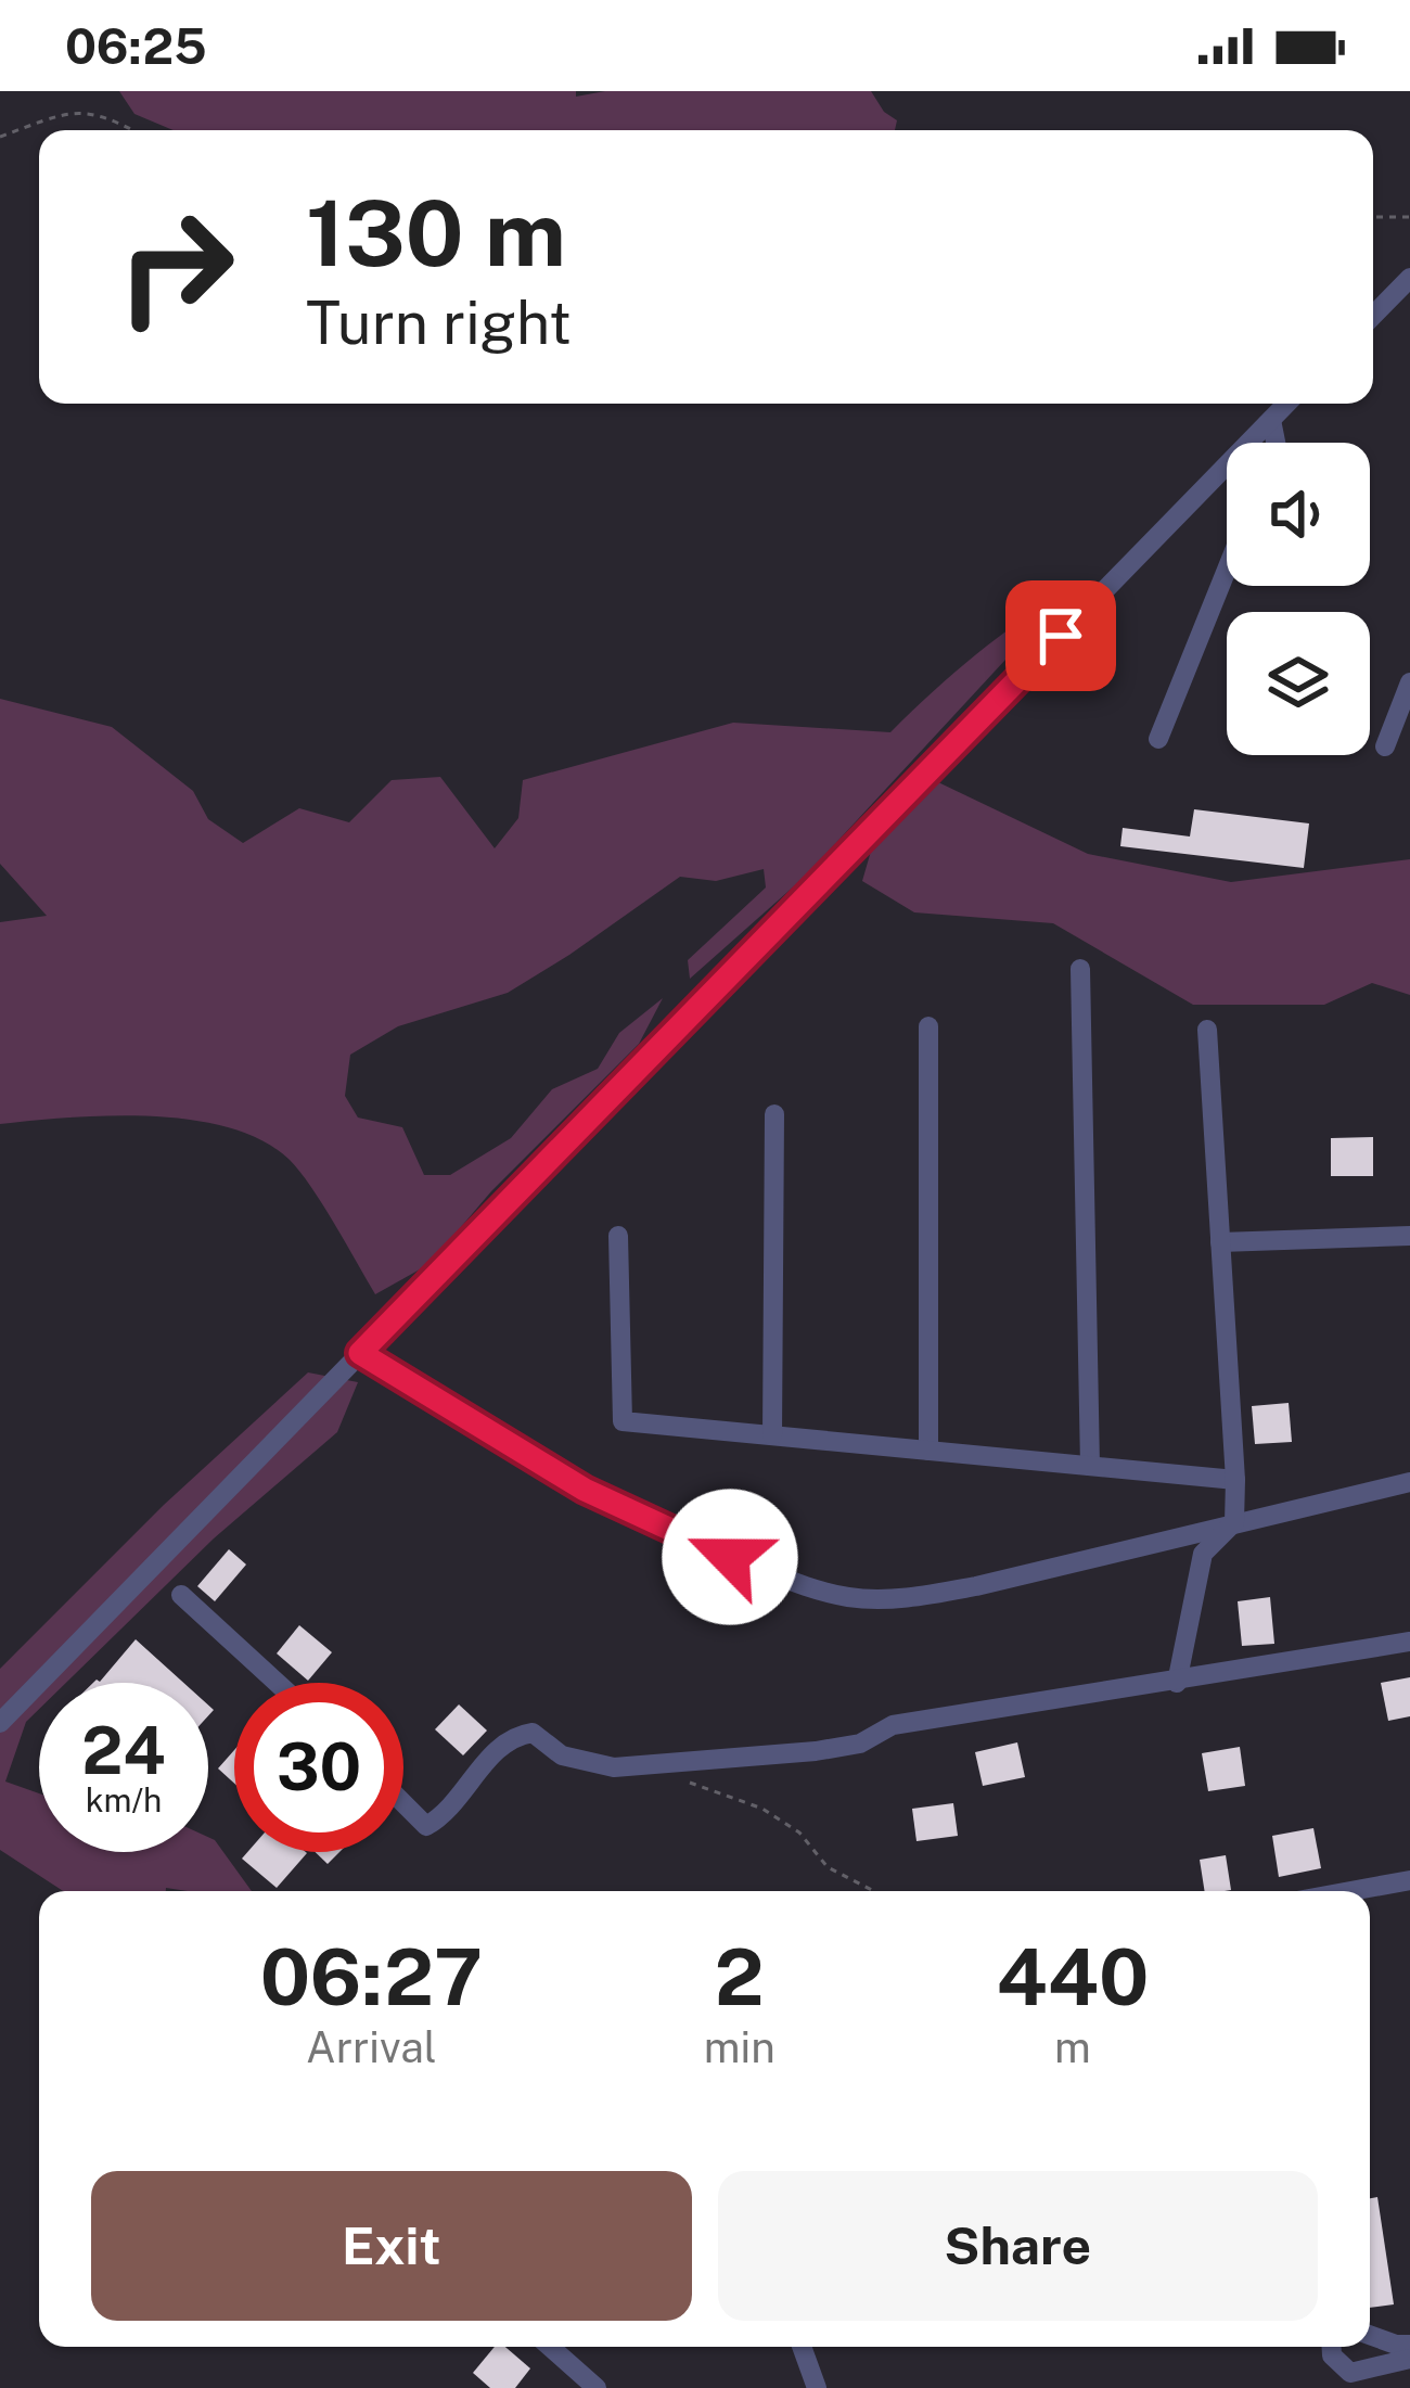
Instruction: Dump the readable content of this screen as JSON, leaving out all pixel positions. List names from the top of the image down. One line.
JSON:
{"page":{"status":"06:25","turn":["130 m","Turn right"],"speed":"24 km/h","limit":"30","eta":["06:27","Arrival","2","min","440","m"],"buttons":["Exit","Share"]}}
